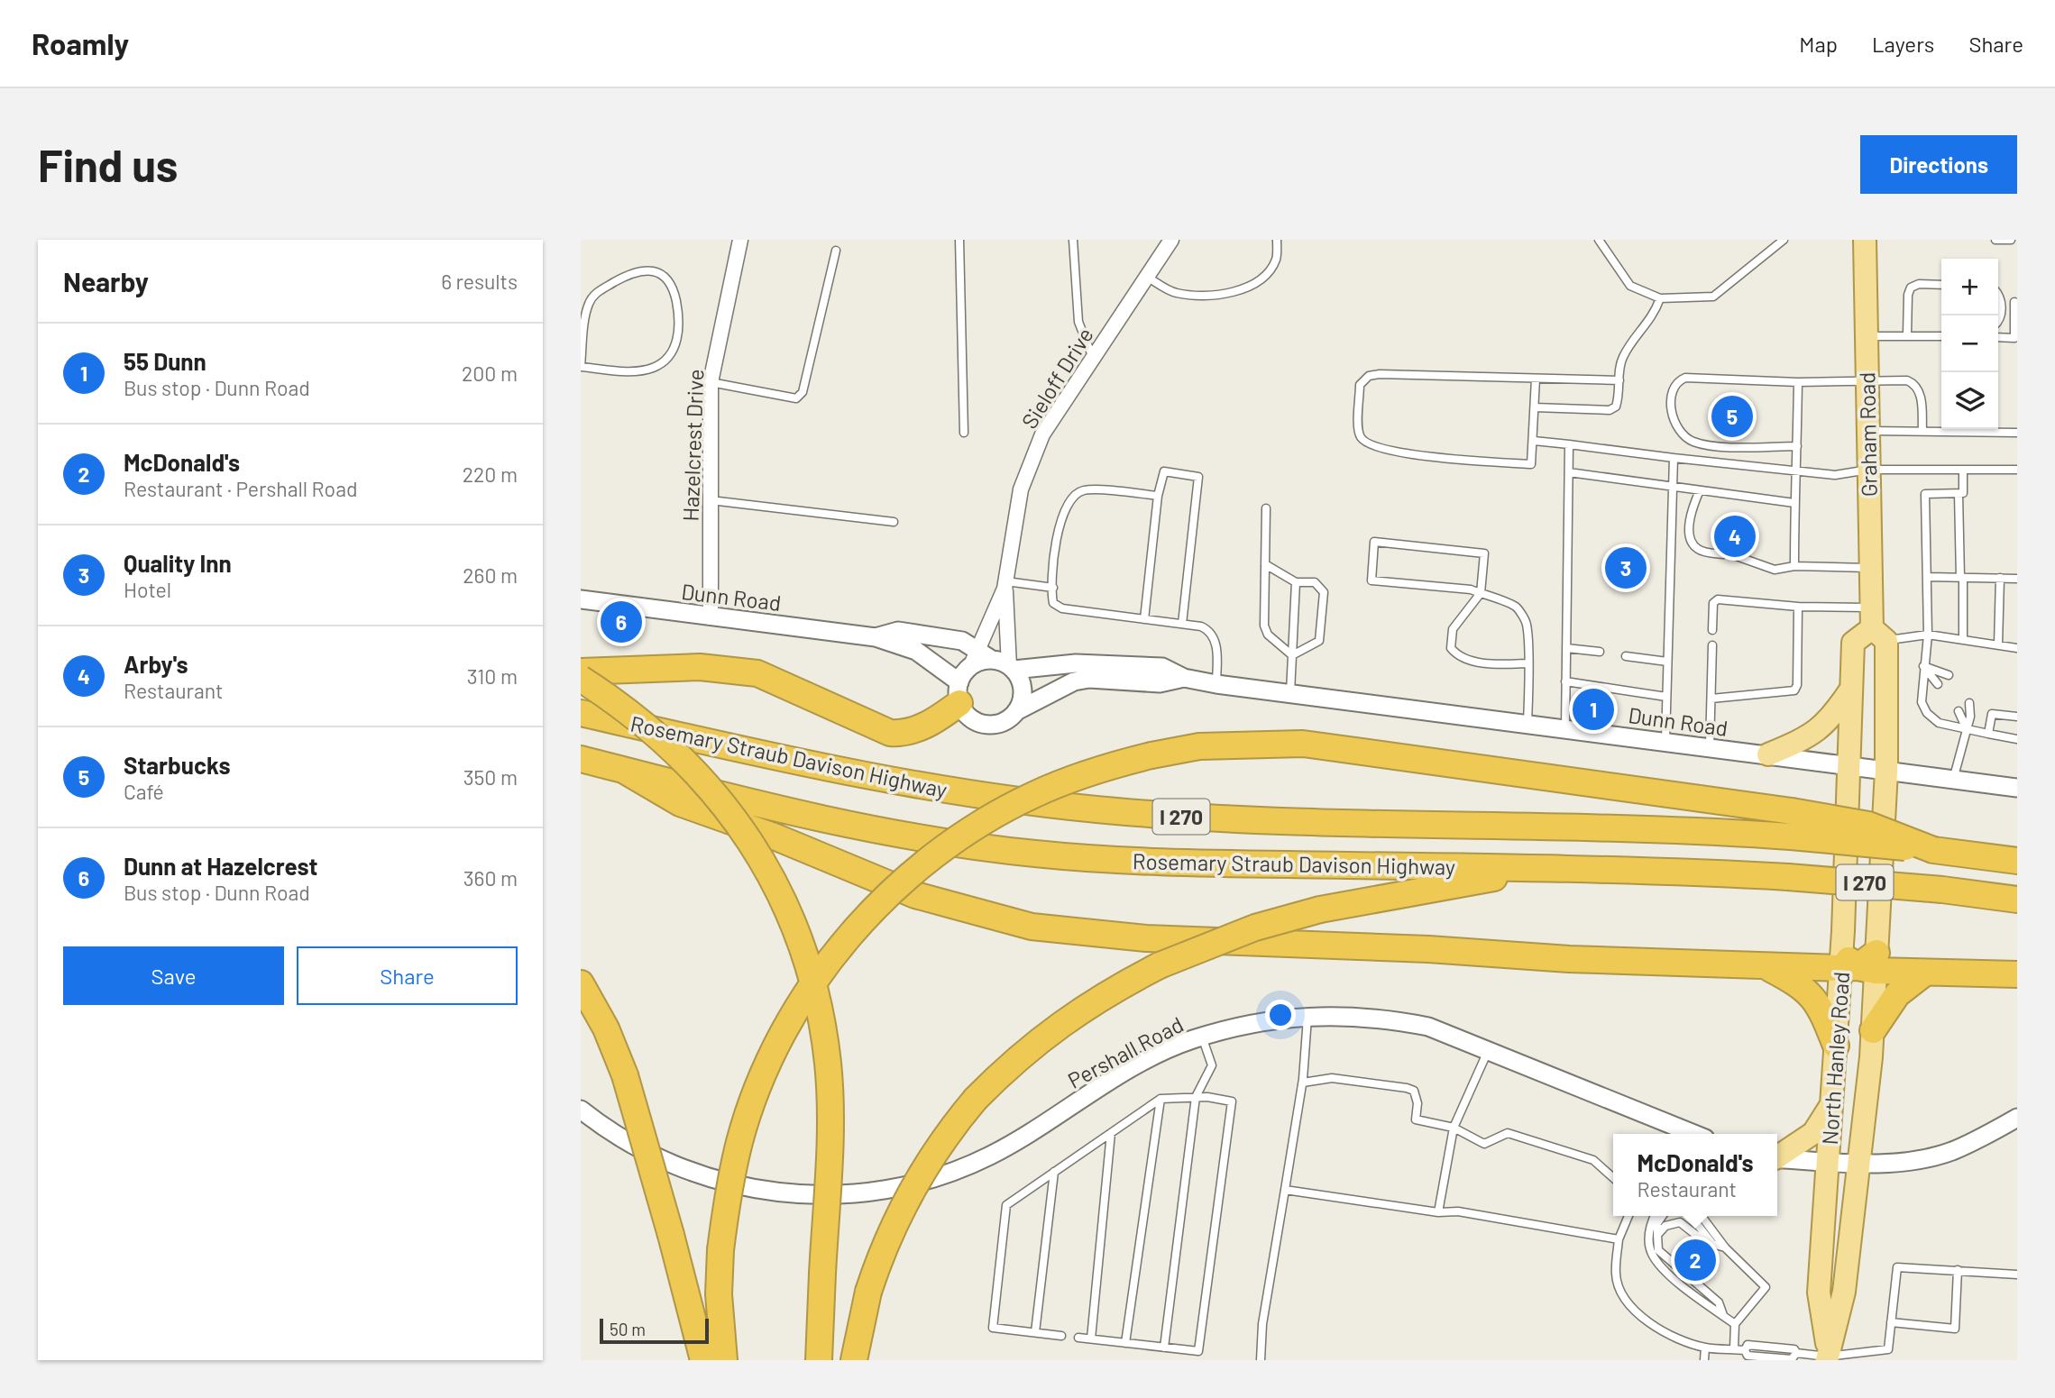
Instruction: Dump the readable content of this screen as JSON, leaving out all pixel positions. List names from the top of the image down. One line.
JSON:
{"streets":{"highway":["Rosemary Straub Davison Highway","I 270"],"main road":["Graham Road","North Hanley Road"],"street":["Sieloff Drive","Hazelcrest Drive","Dunn Road","Pershall Road"]},"crossings":[["Sieloff Drive","Dunn Road"],["Graham Road","Dunn Road"],["Graham Road","North Hanley Road"],["Hazelcrest Drive","Dunn Road"],["Dunn Road","North Hanley Road"]],"scale_bar":"50 m","page":{"header":"Roamly","nav":["Map","Layers","Share"],"buttons":["Directions",["Save","Share"]],"title":"Find us","heading":["Nearby","6 results"],"map_buttons":["+","−"],"list":[{"mark":"1","name":"55 Dunn","note":"Bus stop · Dunn Road","value":"200 m"},{"mark":"2","name":"McDonald's","note":"Restaurant · Pershall Road","value":"220 m"},{"mark":"3","name":"Quality Inn","note":"Hotel","value":"260 m"},{"mark":"4","name":"Arby's","note":"Restaurant","value":"310 m"},{"mark":"5","name":"Starbucks","note":"Café","value":"350 m"},{"mark":"6","name":"Dunn at Hazelcrest","note":"Bus stop · Dunn Road","value":"360 m"}],"pins":["5","4","3","6","1","2"],"popup":["McDonald's","Restaurant"],"scale":"50 m"}}
